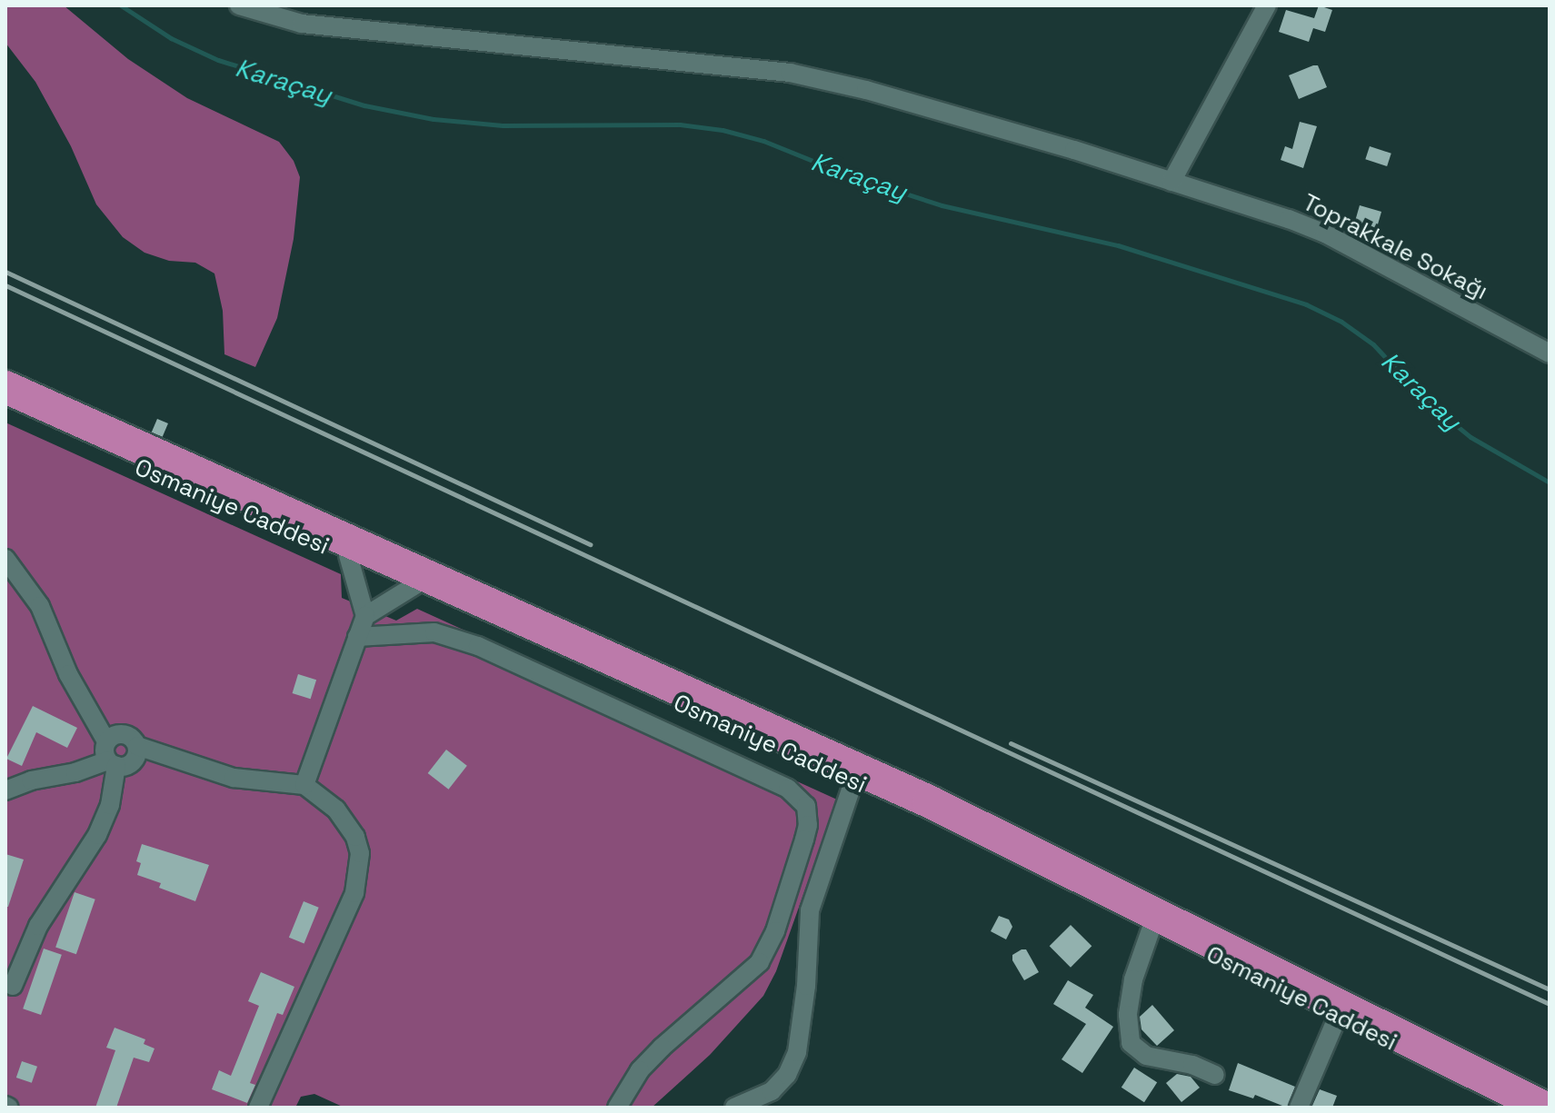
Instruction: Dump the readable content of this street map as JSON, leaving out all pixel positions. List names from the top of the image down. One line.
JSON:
{"streets":{"highway":["Osmaniye Caddesi"],"street":["Toprakkale Sokağı"]},"water":["Karaçay"]}
